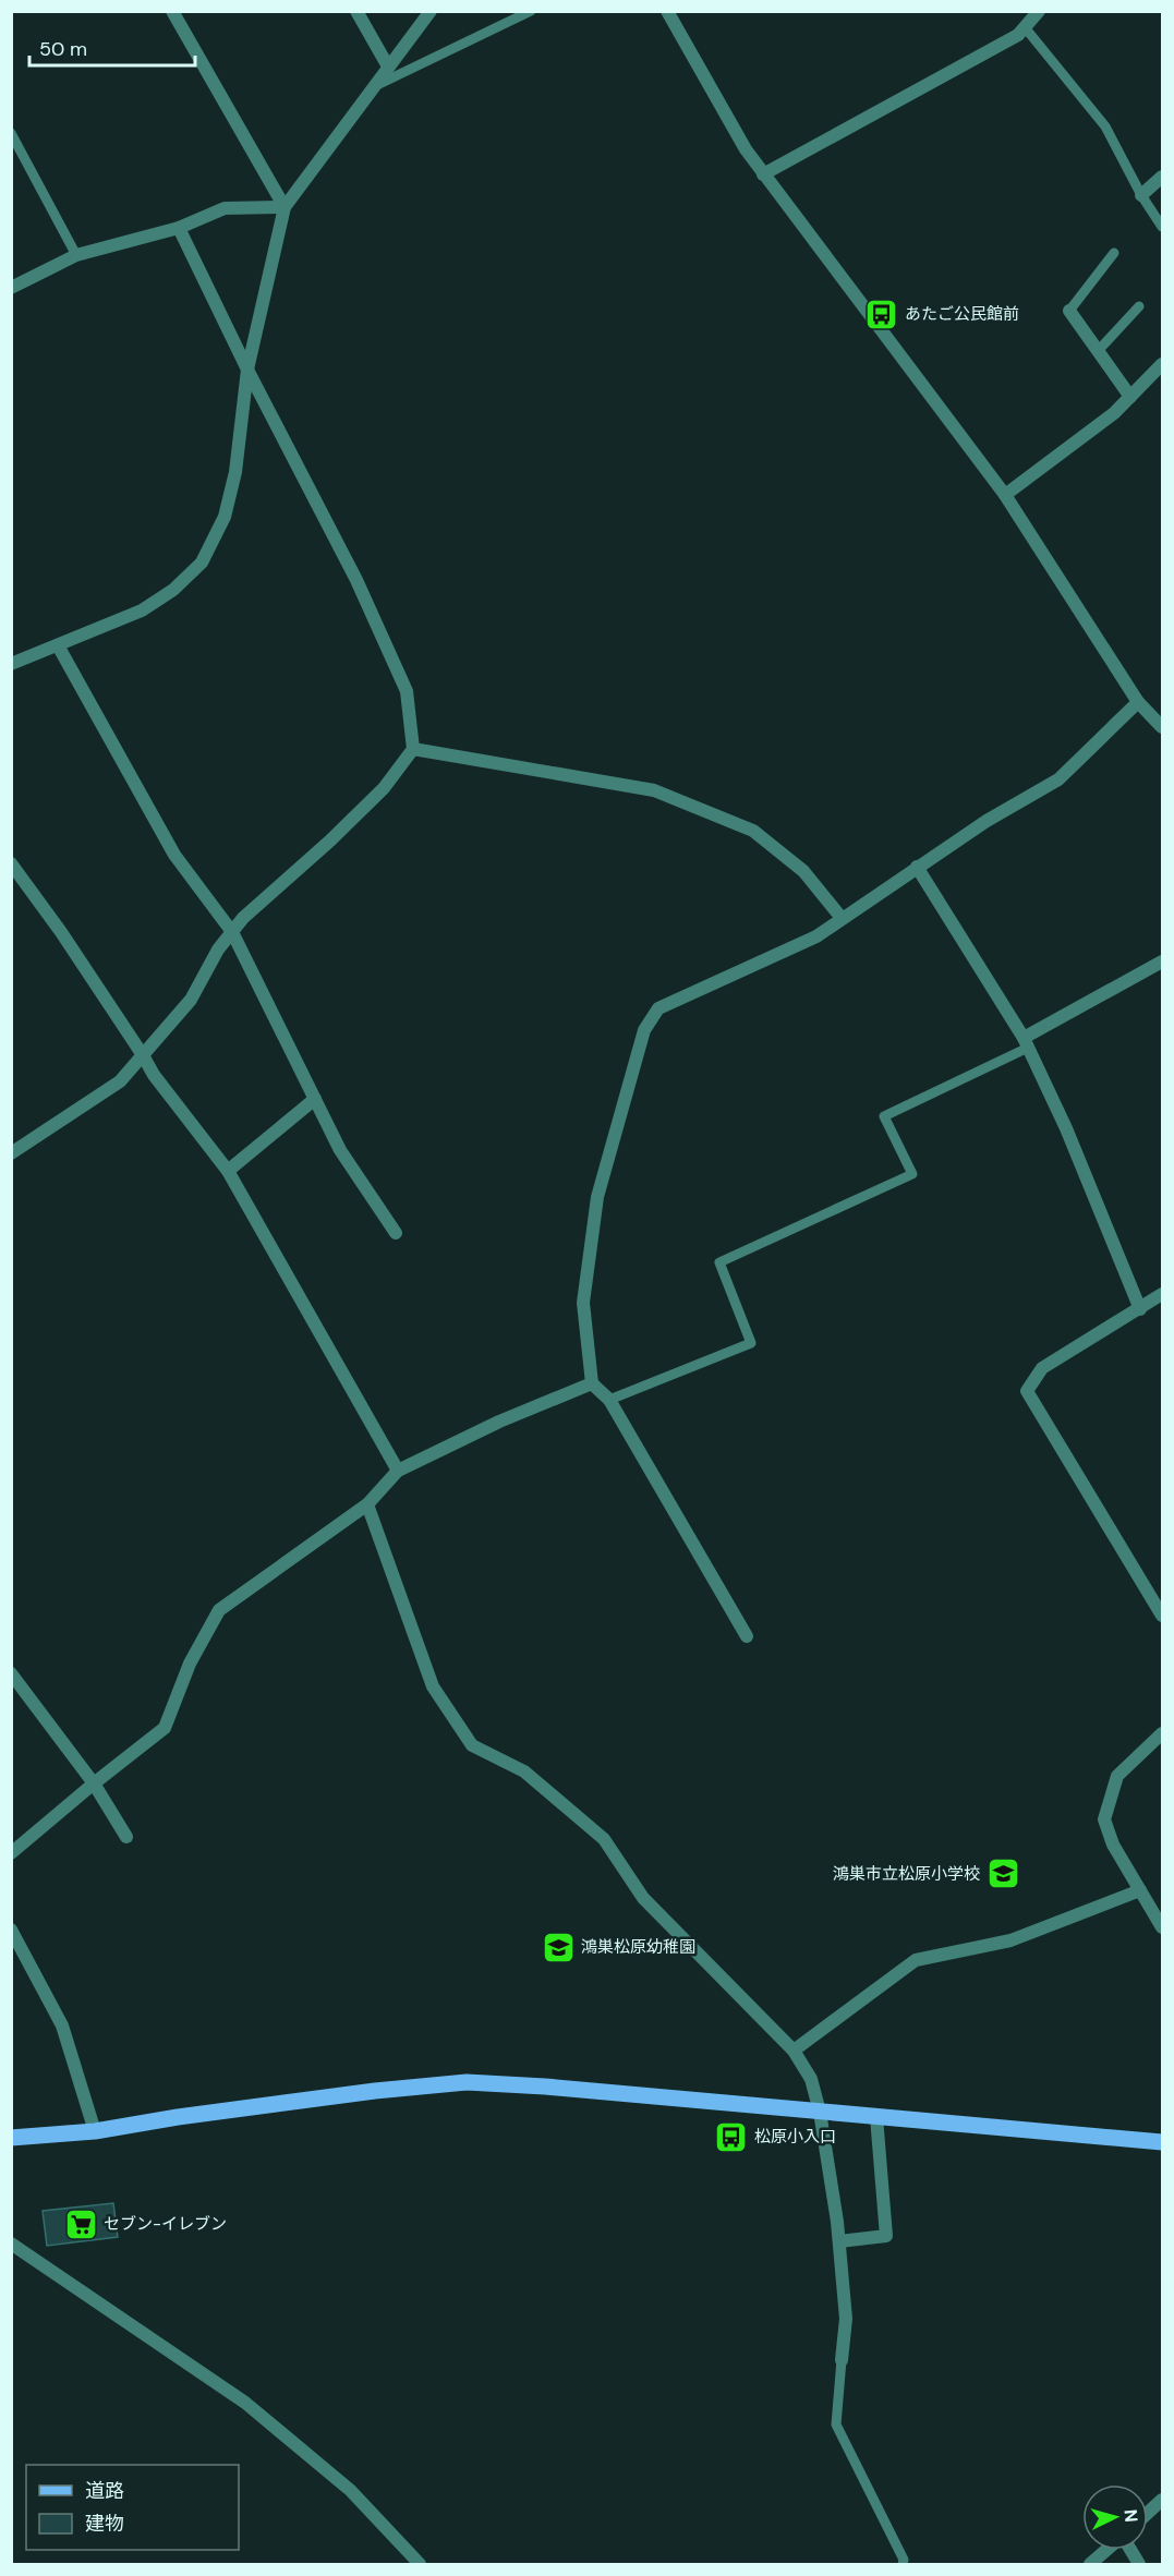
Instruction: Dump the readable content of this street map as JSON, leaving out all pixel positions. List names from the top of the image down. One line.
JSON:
{"places":{"bus stop":["あたご公民館前","松原小入口"],"school or university":["鴻巣市立松原小学校","鴻巣松原幼稚園"],"supermarket":["セブン-イレブン"]},"legend":["道路","建物"],"scale_bar":"50 m","north":"right"}
